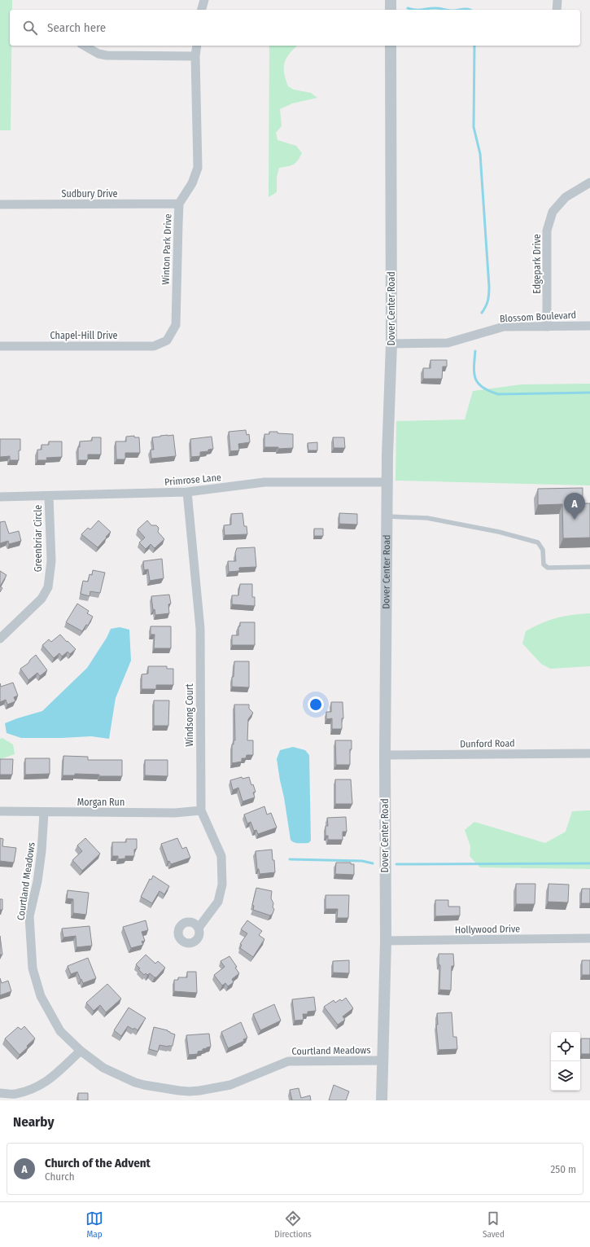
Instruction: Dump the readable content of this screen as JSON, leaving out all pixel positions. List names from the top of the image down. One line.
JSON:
{"streets":{"street":["Sudbury Drive","Winton Park Drive","Edgepark Drive","Dover Center Road","Blossom Boulevard","Chapel-Hill Drive","Primrose Lane","Greenbriar Circle","Windsong Court","Dunford Road","Morgan Run","Courtland Meadows","Hollywood Drive"]},"crossings":[["Sudbury Drive","Winton Park Drive"],["Winton Park Drive","Chapel-Hill Drive"],["Edgepark Drive","Blossom Boulevard"],["Dover Center Road","Blossom Boulevard"],["Dover Center Road","Primrose Lane"],["Dover Center Road","Dunford Road"],["Dover Center Road","Courtland Meadows"],["Dover Center Road","Hollywood Drive"],["Primrose Lane","Greenbriar Circle"],["Primrose Lane","Windsong Court"],["Windsong Court","Morgan Run"],["Morgan Run","Courtland Meadows"]],"page":{"search":"Search here","pins":"A","heading":"Nearby","list":[{"mark":"A","name":"Church of the Advent","note":"Church","value":"250 m"}],"nav":["Map","Directions","Saved"]}}
